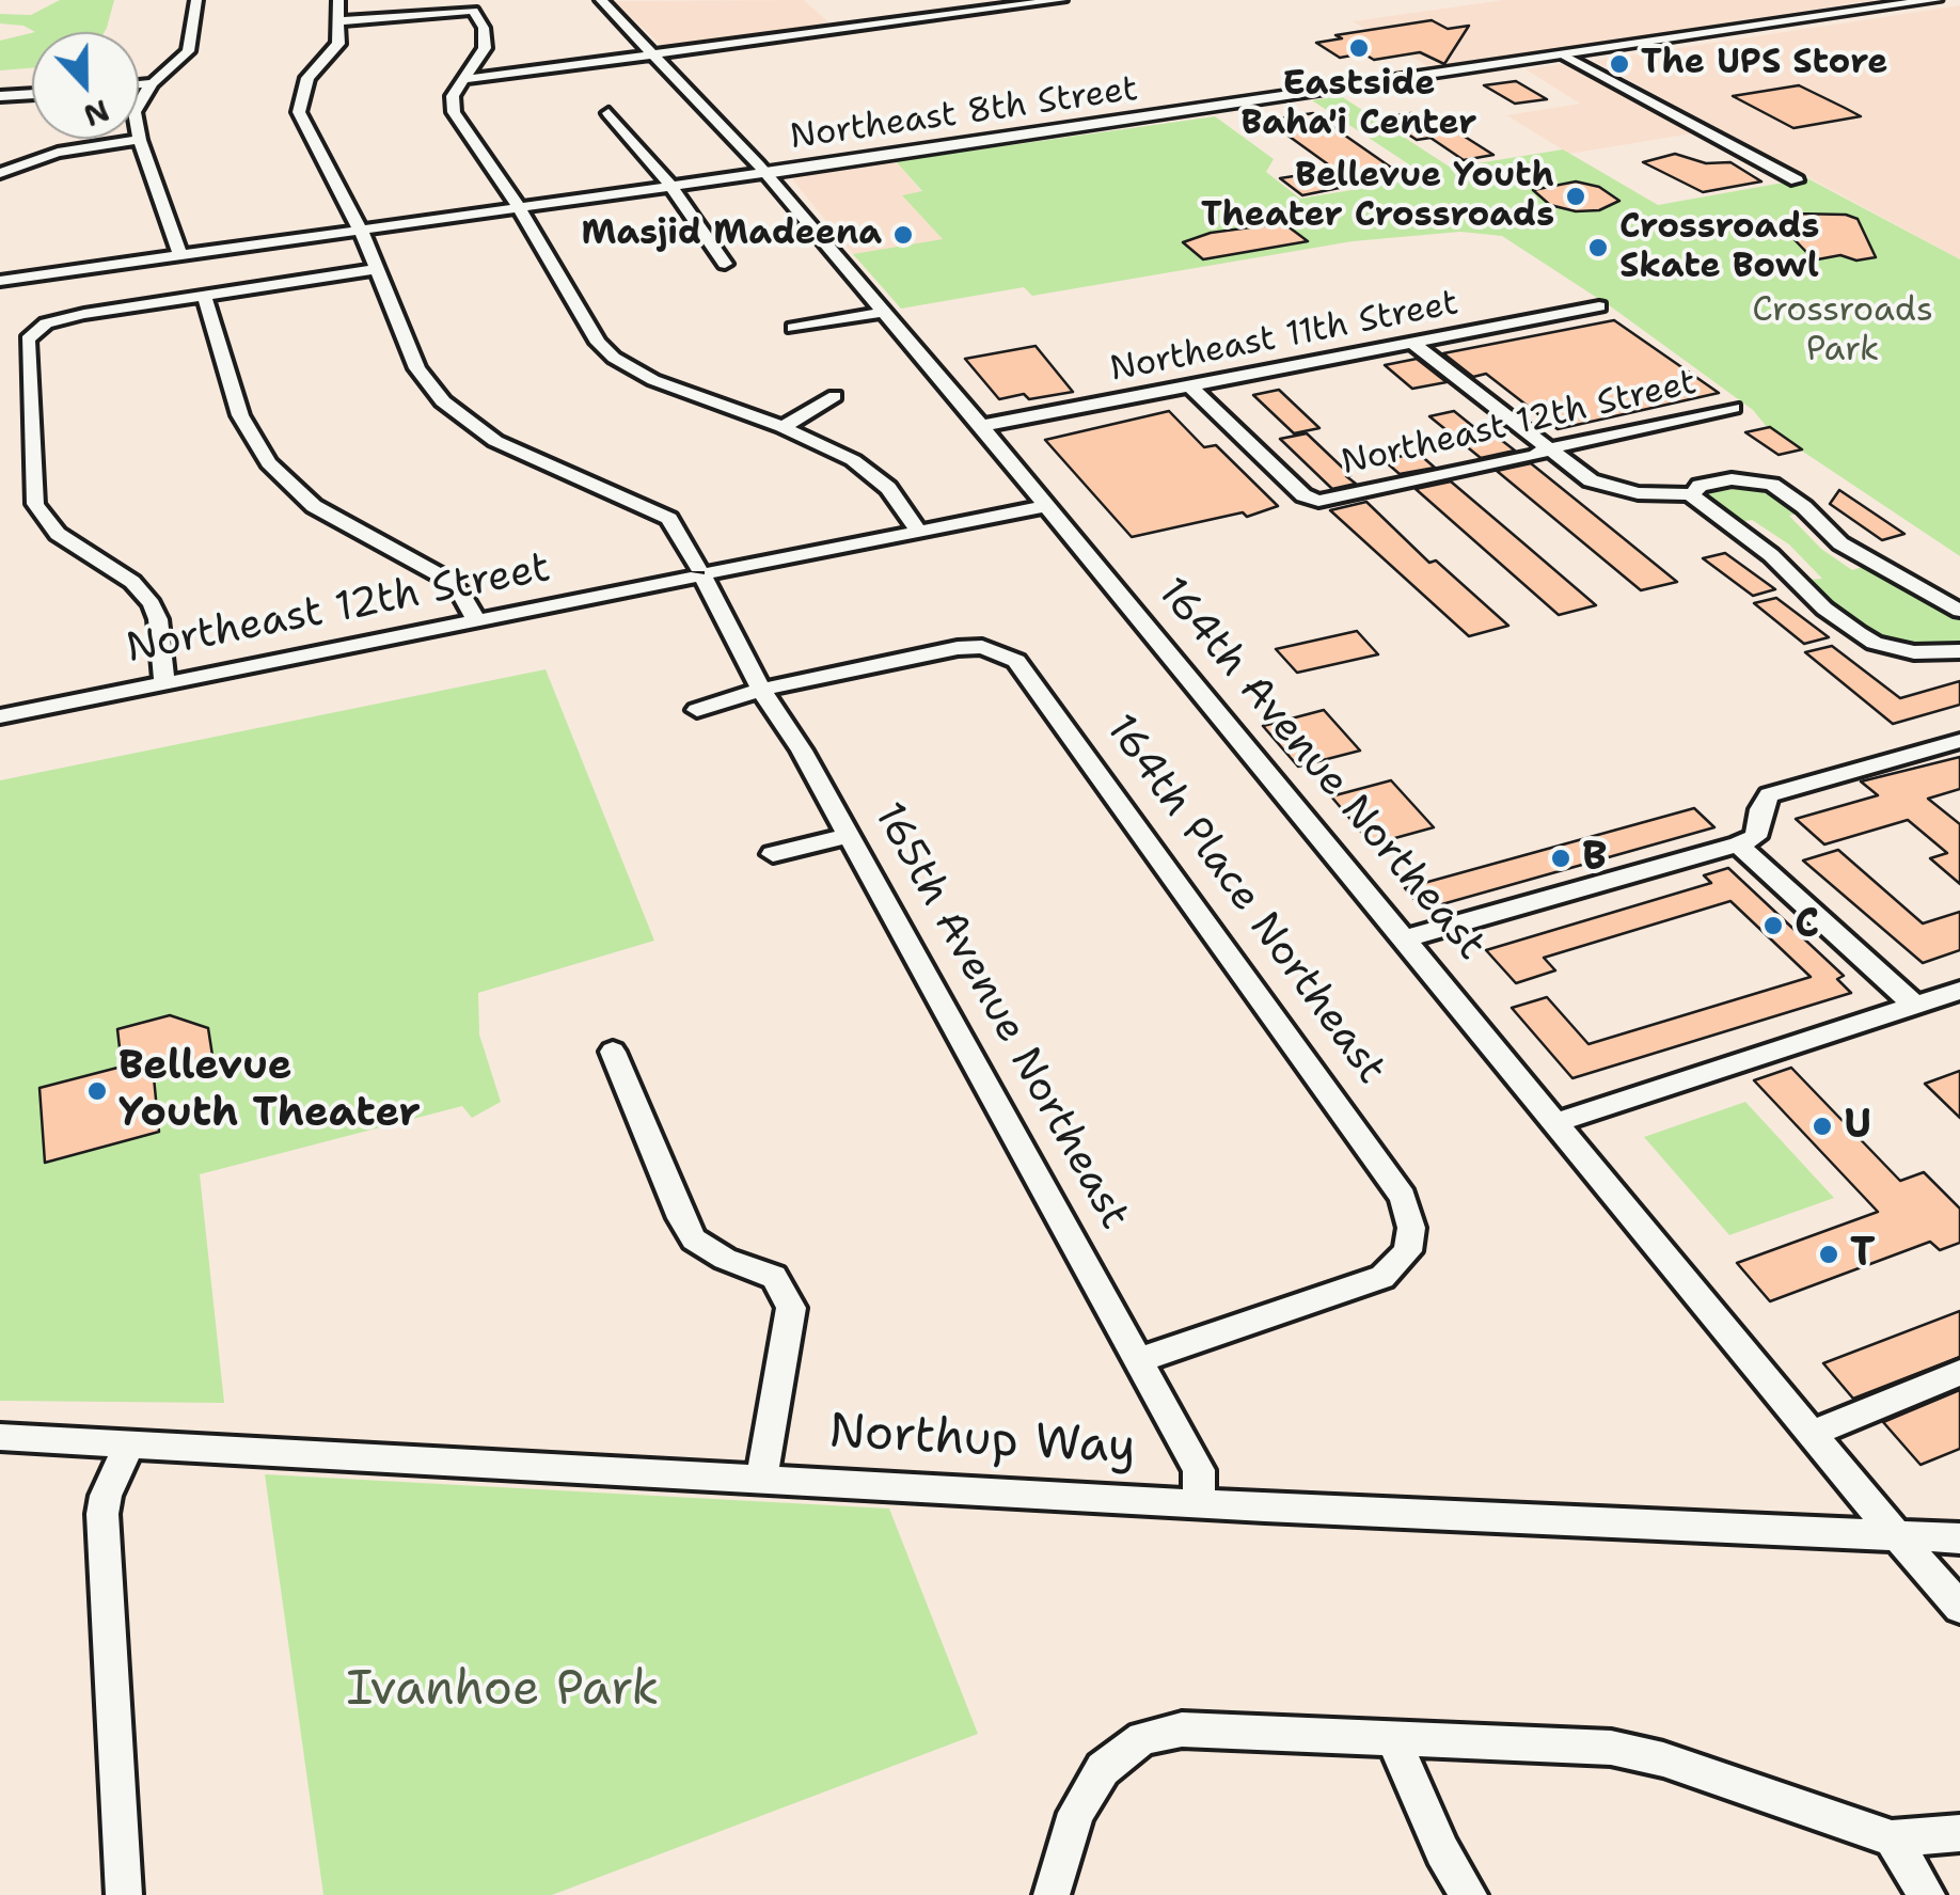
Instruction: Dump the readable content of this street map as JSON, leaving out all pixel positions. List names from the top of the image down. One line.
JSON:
{"streets":{"main road":["Northeast 8th Street"],"street":["Northeast 11th Street","Northeast 12th Street","164th Avenue Northeast","164th Place Northeast","165th Avenue Northeast","Northup Way"]},"crossings":[["Northeast 8th Street","164th Avenue Northeast"],["Northeast 8th Street","165th Avenue Northeast"],["Northeast 11th Street","Northeast 12th Street"],["Northeast 11th Street","164th Avenue Northeast"],["Northeast 12th Street","164th Avenue Northeast"],["Northeast 12th Street","165th Avenue Northeast"],["164th Avenue Northeast","Northup Way"],["164th Place Northeast","165th Avenue Northeast"],["165th Avenue Northeast","Northup Way"]],"parks":["Crossroads Park","Ivanhoe Park"],"places":["Eastside Baha'i Center","The UPS Store","Bellevue Youth Theater Crossroads","Masjid Madeena","Crossroads Skate Bowl","B","C","Bellevue Youth Theater","U","T"],"north":"bottom"}
